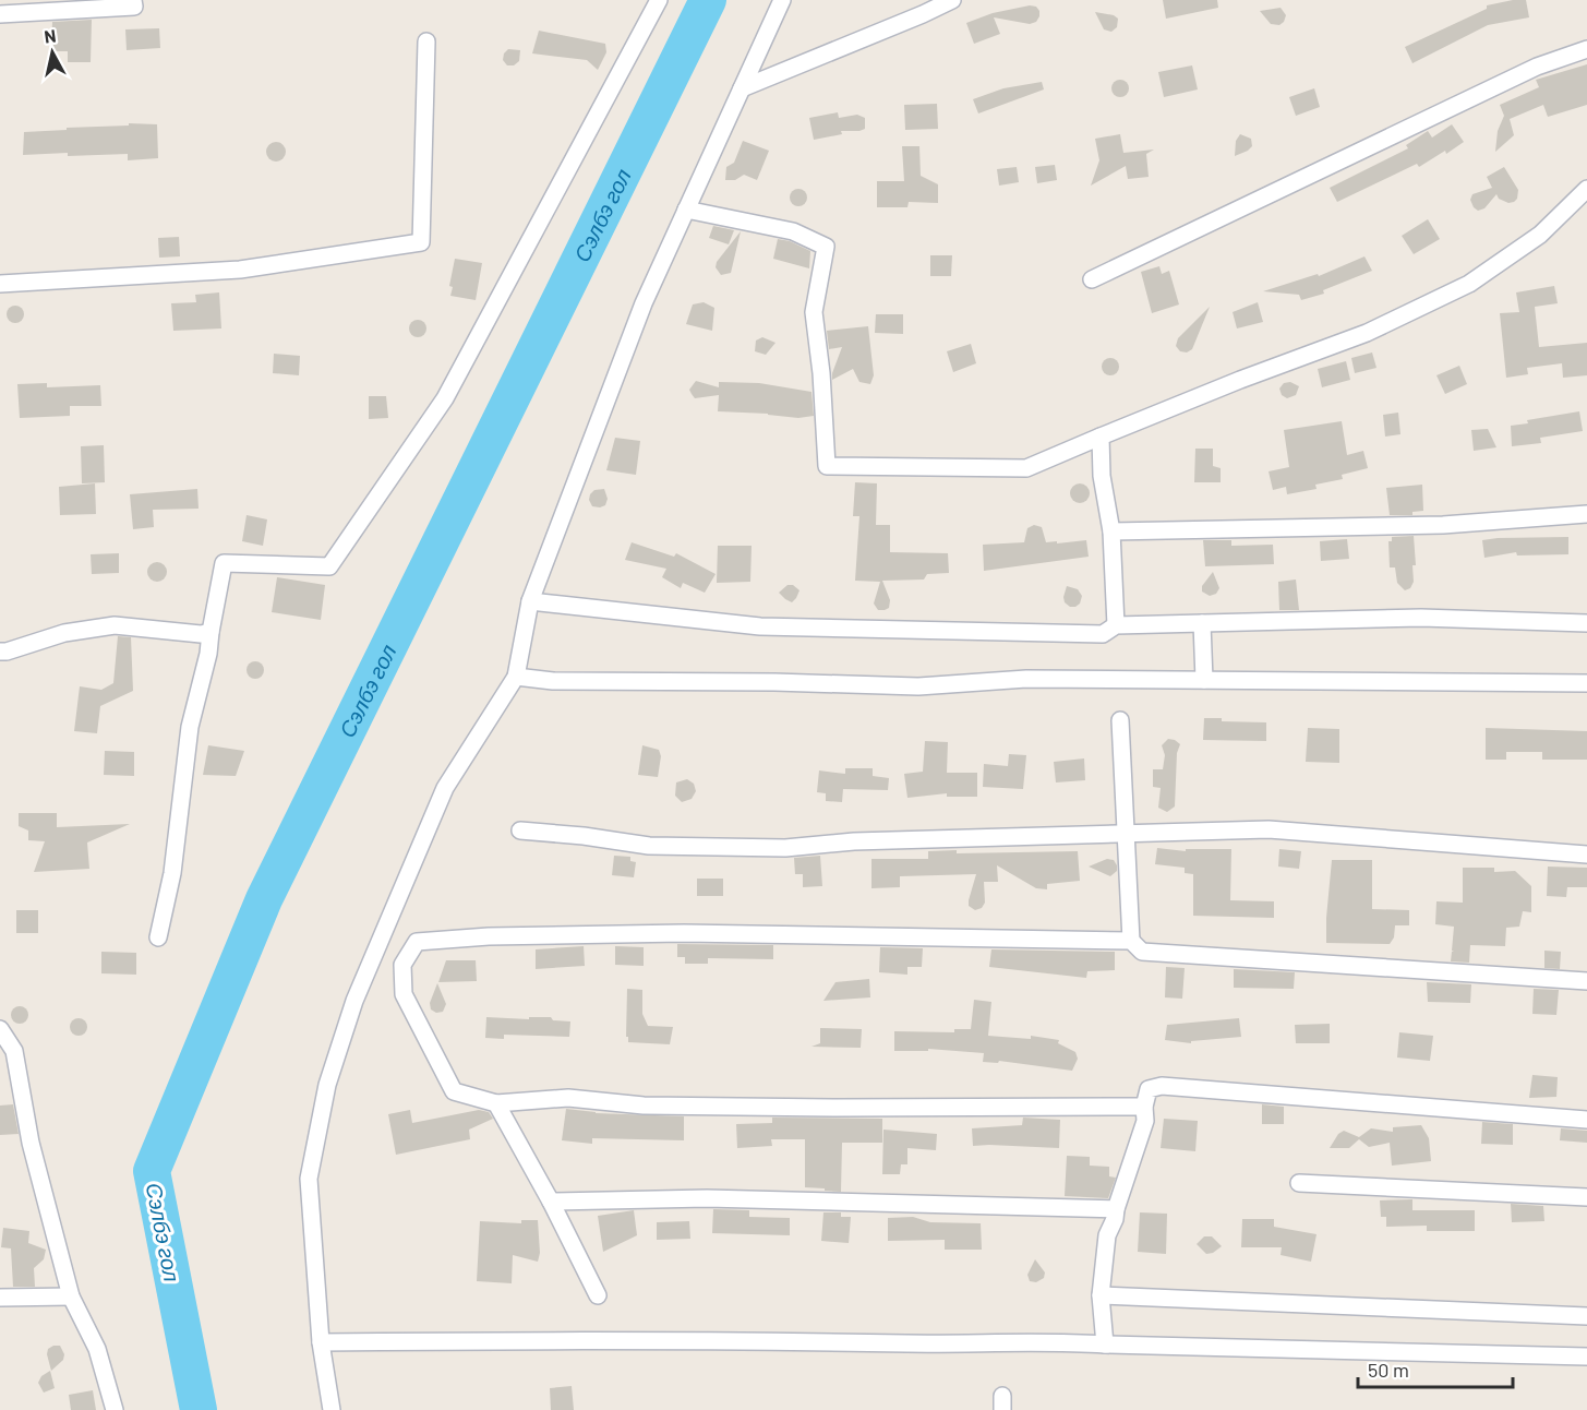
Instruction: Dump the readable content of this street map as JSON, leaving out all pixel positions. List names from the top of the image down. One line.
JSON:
{"water":["Сэлбэ гол"],"scale_bar":"50 m","north":"top"}
